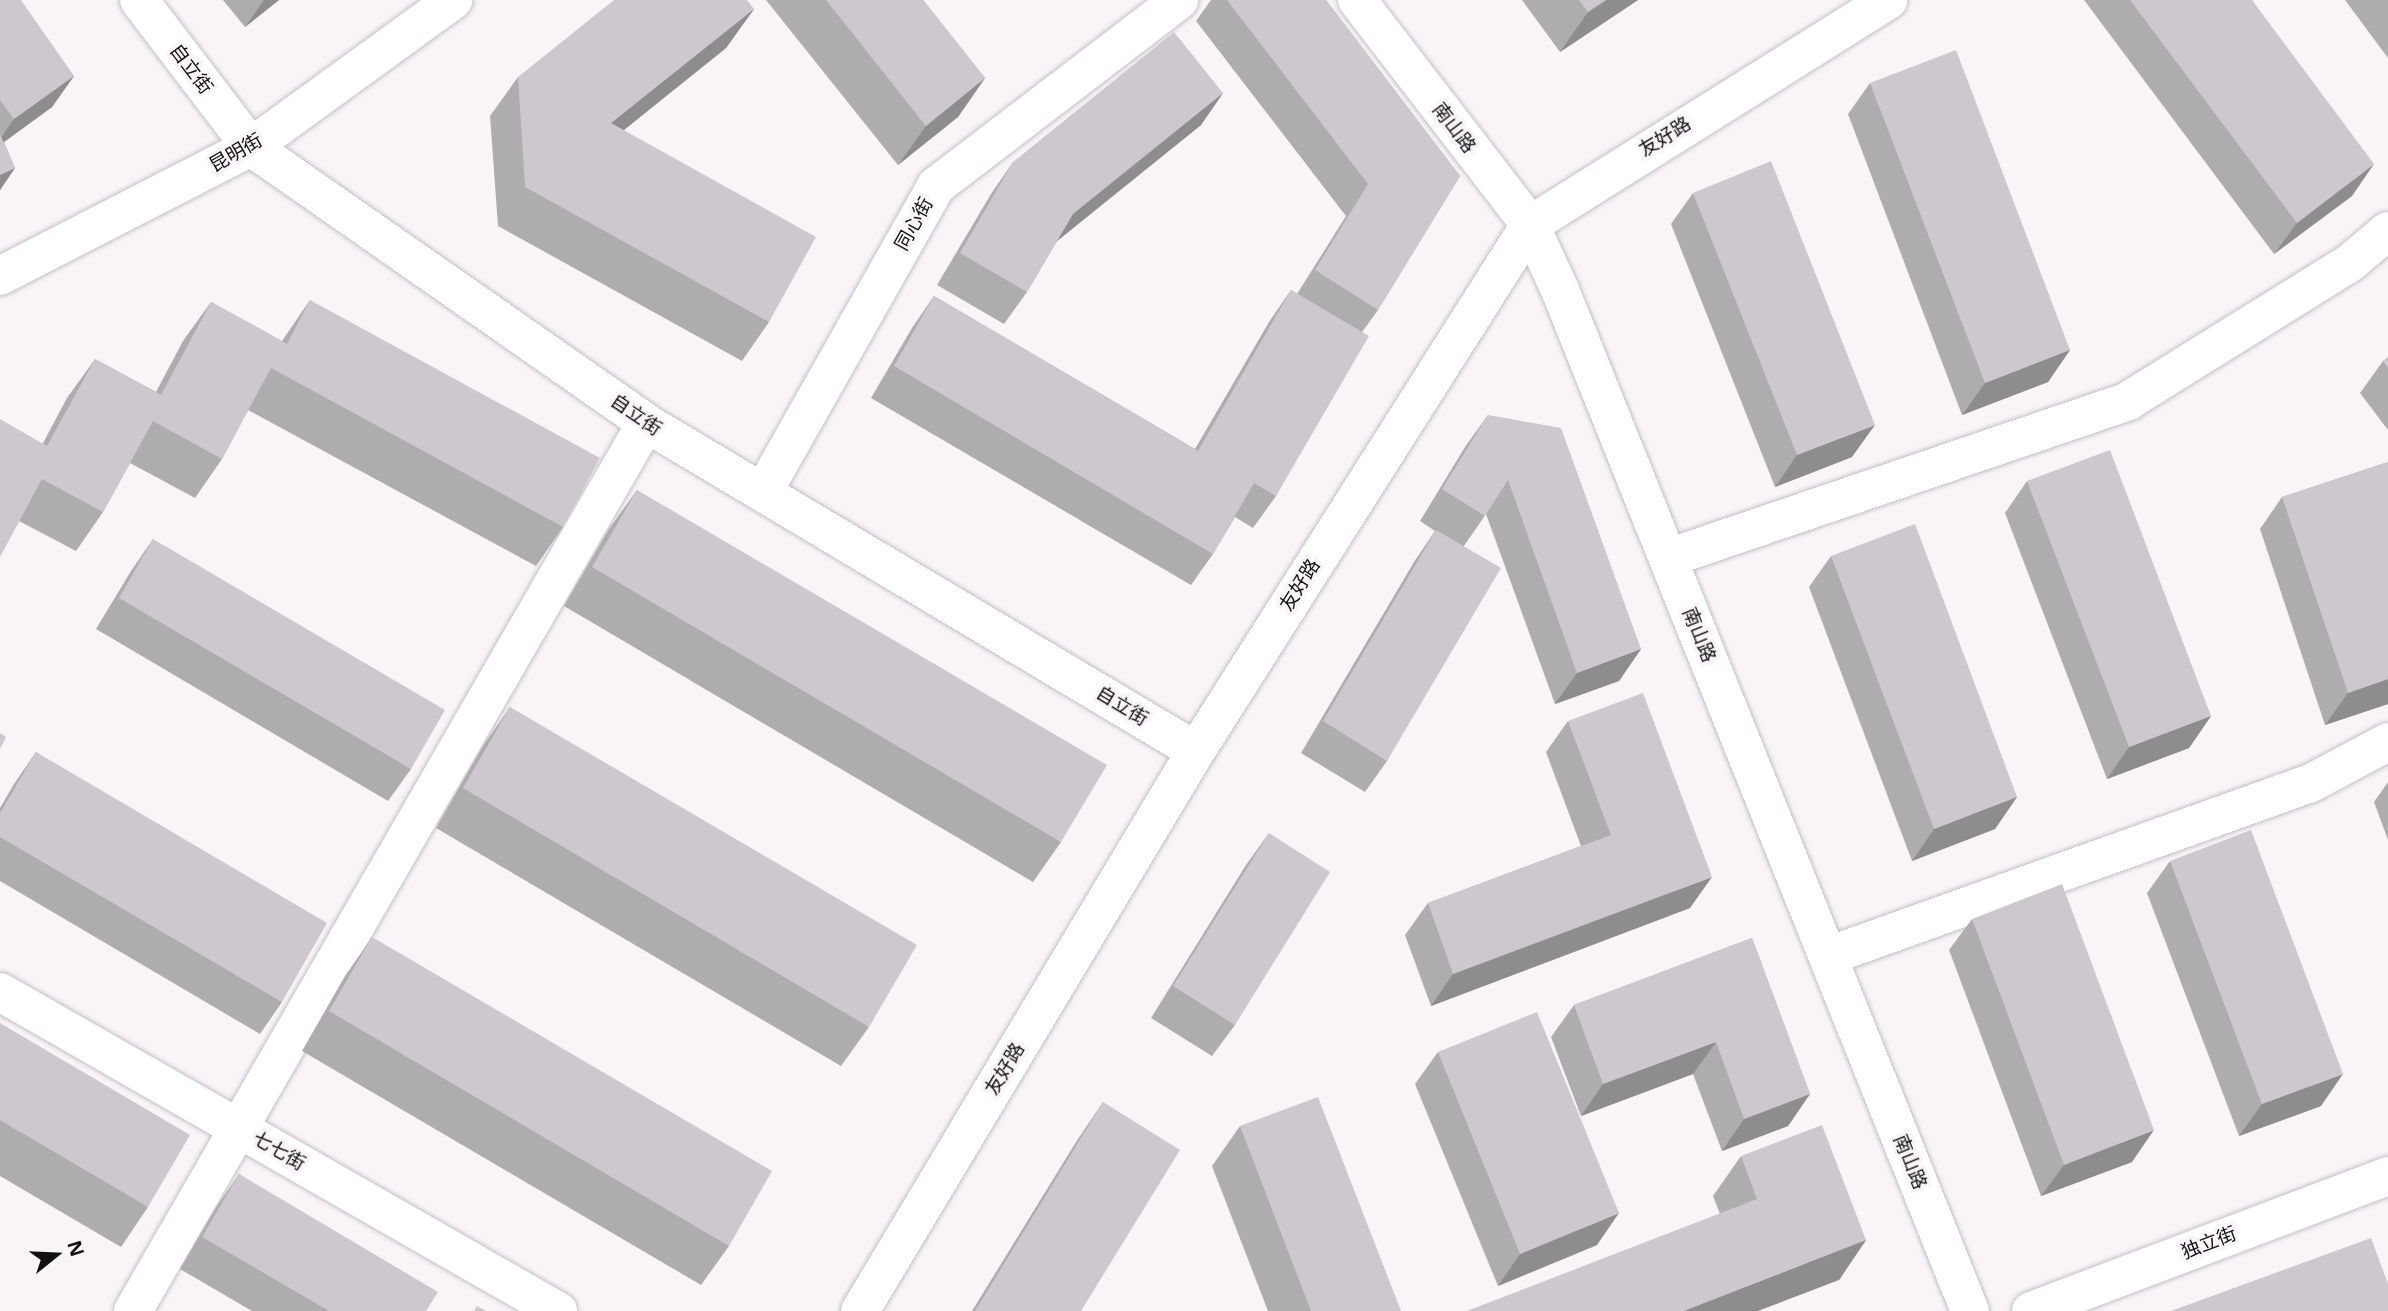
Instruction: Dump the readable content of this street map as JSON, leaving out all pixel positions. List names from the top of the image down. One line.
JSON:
{"streets":{"street":["自立街","南山路","友好路","昆明街","同心街","七七街","独立街"]},"crossings":[["自立街","友好路"],["自立街","昆明街"],["自立街","同心街"],["南山路","友好路"]],"north":"right"}
